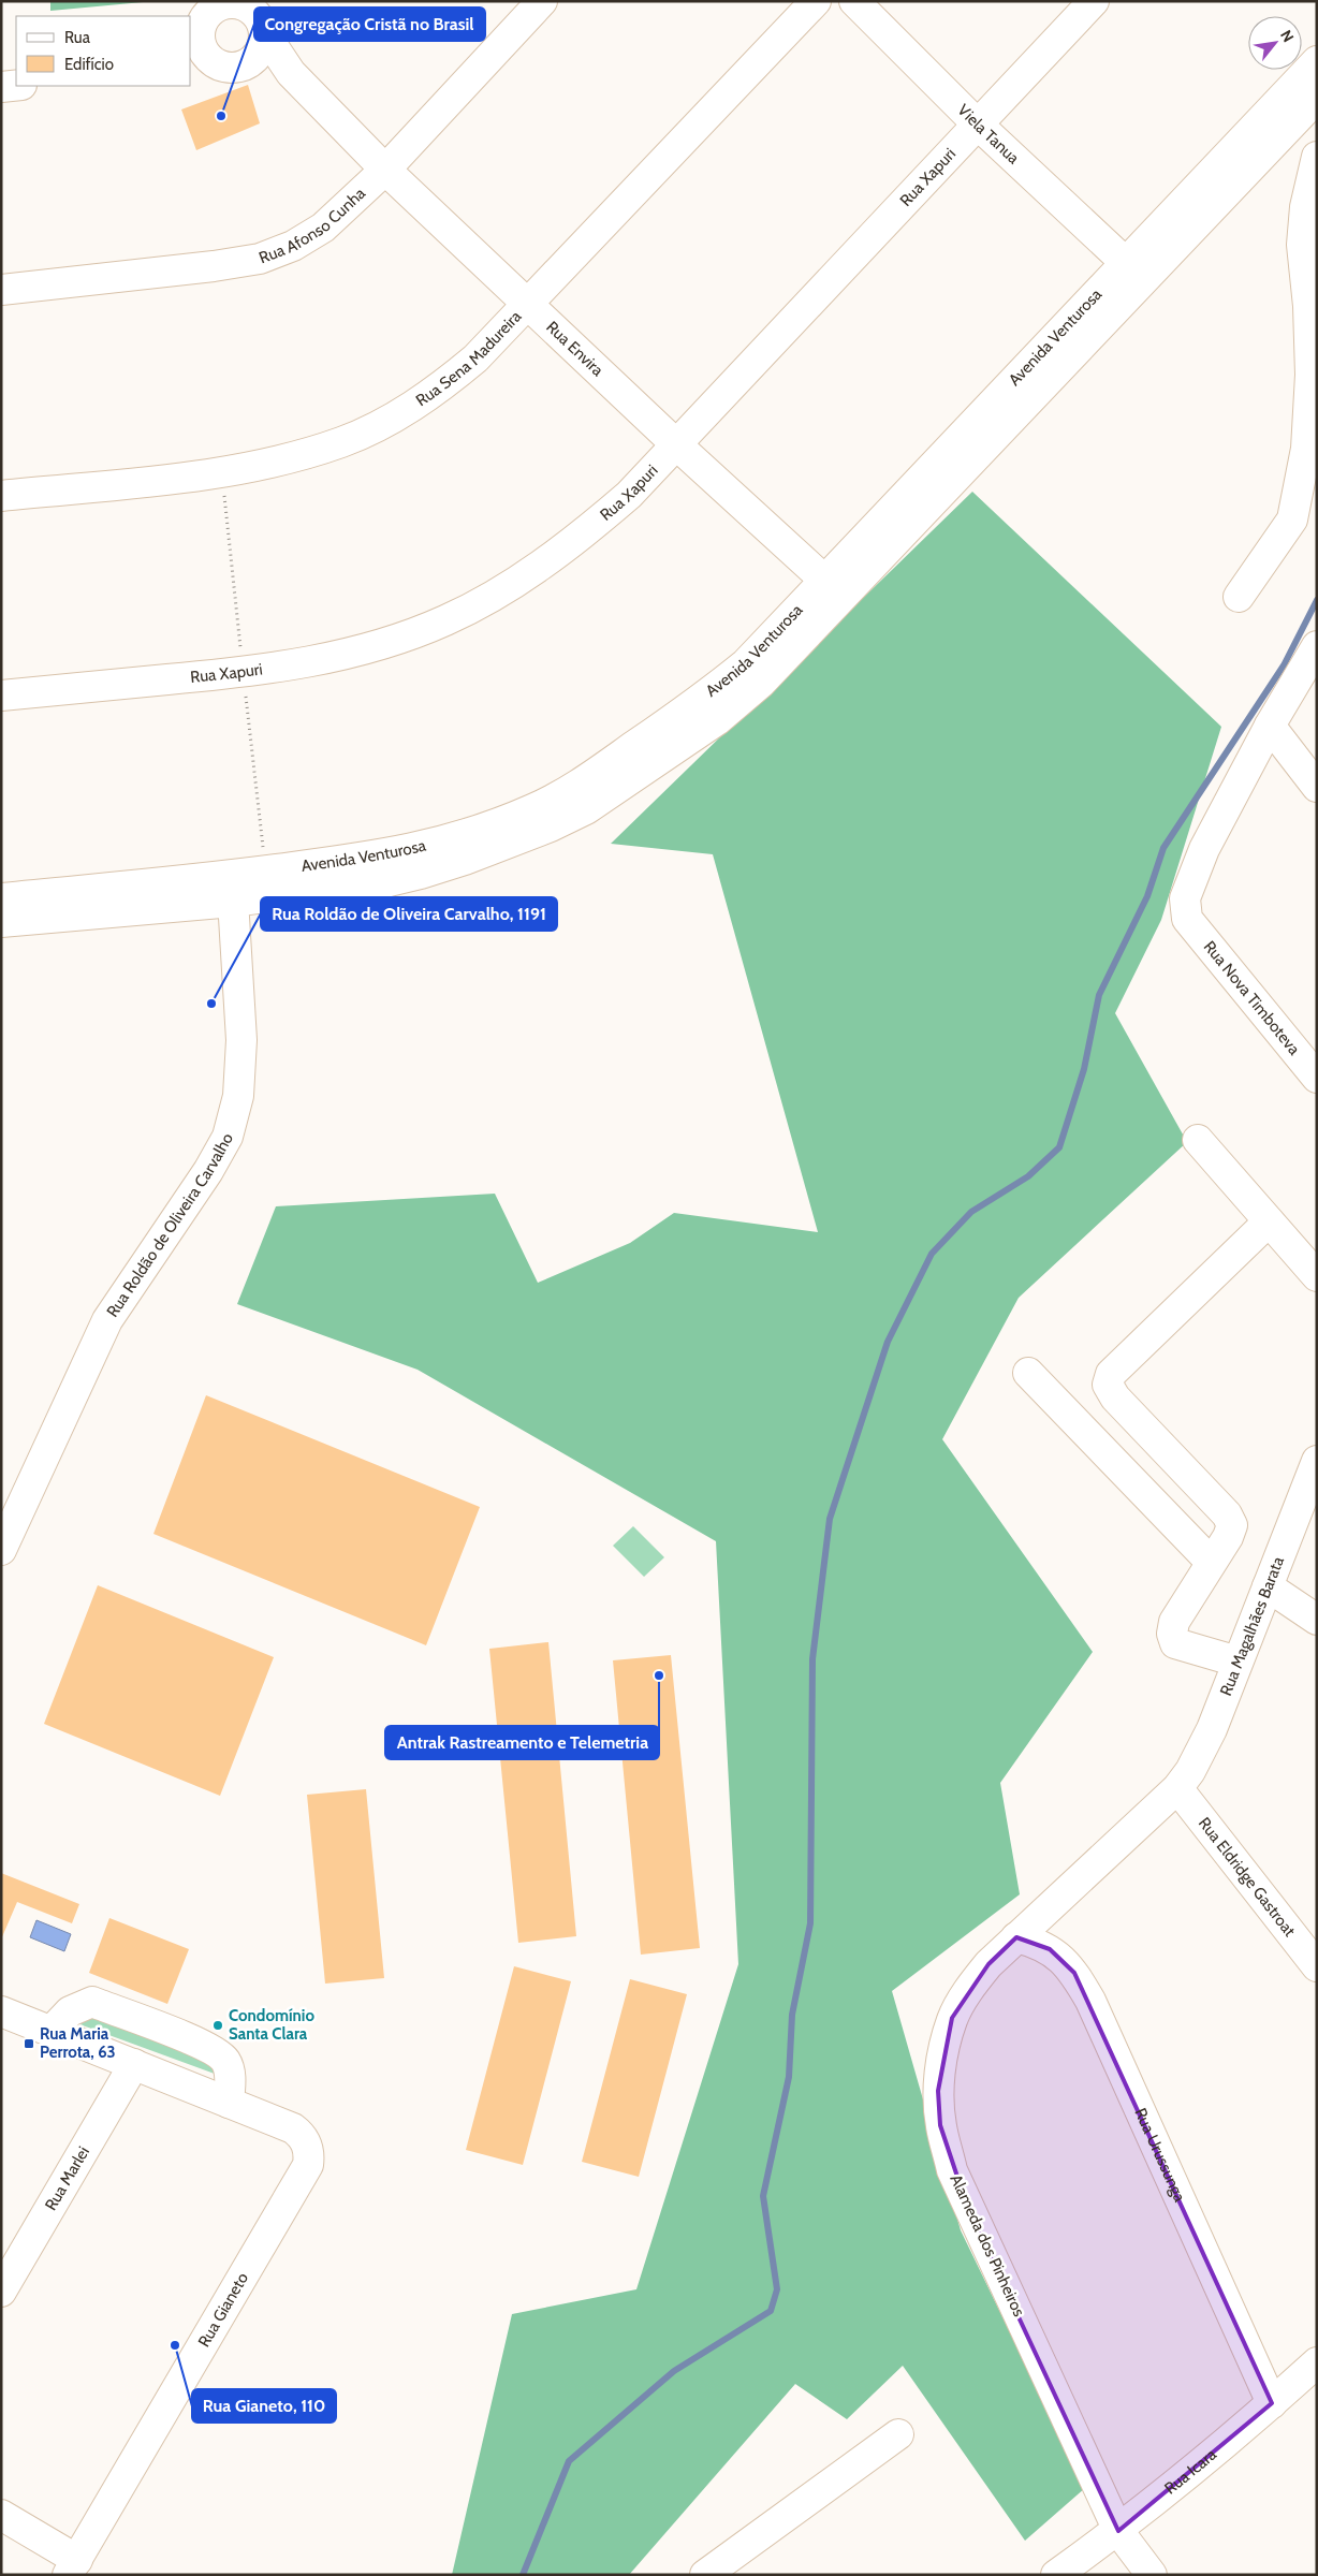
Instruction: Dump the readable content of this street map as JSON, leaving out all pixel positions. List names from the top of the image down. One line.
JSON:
{"streets":{"street":["Viela Tanua","Rua Xapuri","Rua Afonso Cunha","Avenida Venturosa","Rua Envira","Rua Sena Madureira","Rua Nova Timboteva","Rua Roldão de Oliveira Carvalho","Rua Magalhães Barata","Rua Eldridge Gastroat","Rua Urussunga","Rua Marlei","Alameda dos Pinheiros","Rua Gianeto","Rua Icara"]},"crossings":[["Viela Tanua","Rua Xapuri"],["Viela Tanua","Avenida Venturosa"],["Rua Xapuri","Rua Envira"],["Rua Afonso Cunha","Rua Envira"],["Avenida Venturosa","Rua Envira"],["Avenida Venturosa","Rua Roldão de Oliveira Carvalho"],["Rua Envira","Rua Sena Madureira"],["Rua Magalhães Barata","Rua Eldridge Gastroat"],["Rua Magalhães Barata","Alameda dos Pinheiros"],["Rua Eldridge Gastroat","Alameda dos Pinheiros"],["Rua Urussunga","Alameda dos Pinheiros"],["Rua Urussunga","Rua Icara"],["Alameda dos Pinheiros","Rua Icara"]],"places":{"other":["Congregação Cristã no Brasil","Rua Roldão de Oliveira Carvalho, 1191","Antrak Rastreamento e Telemetria","Condomínio Santa Clara","Rua Gianeto, 110"],"transit":["Rua Maria Perrota, 63"]},"legend":["Rua","Edifício"],"north":"top right"}
